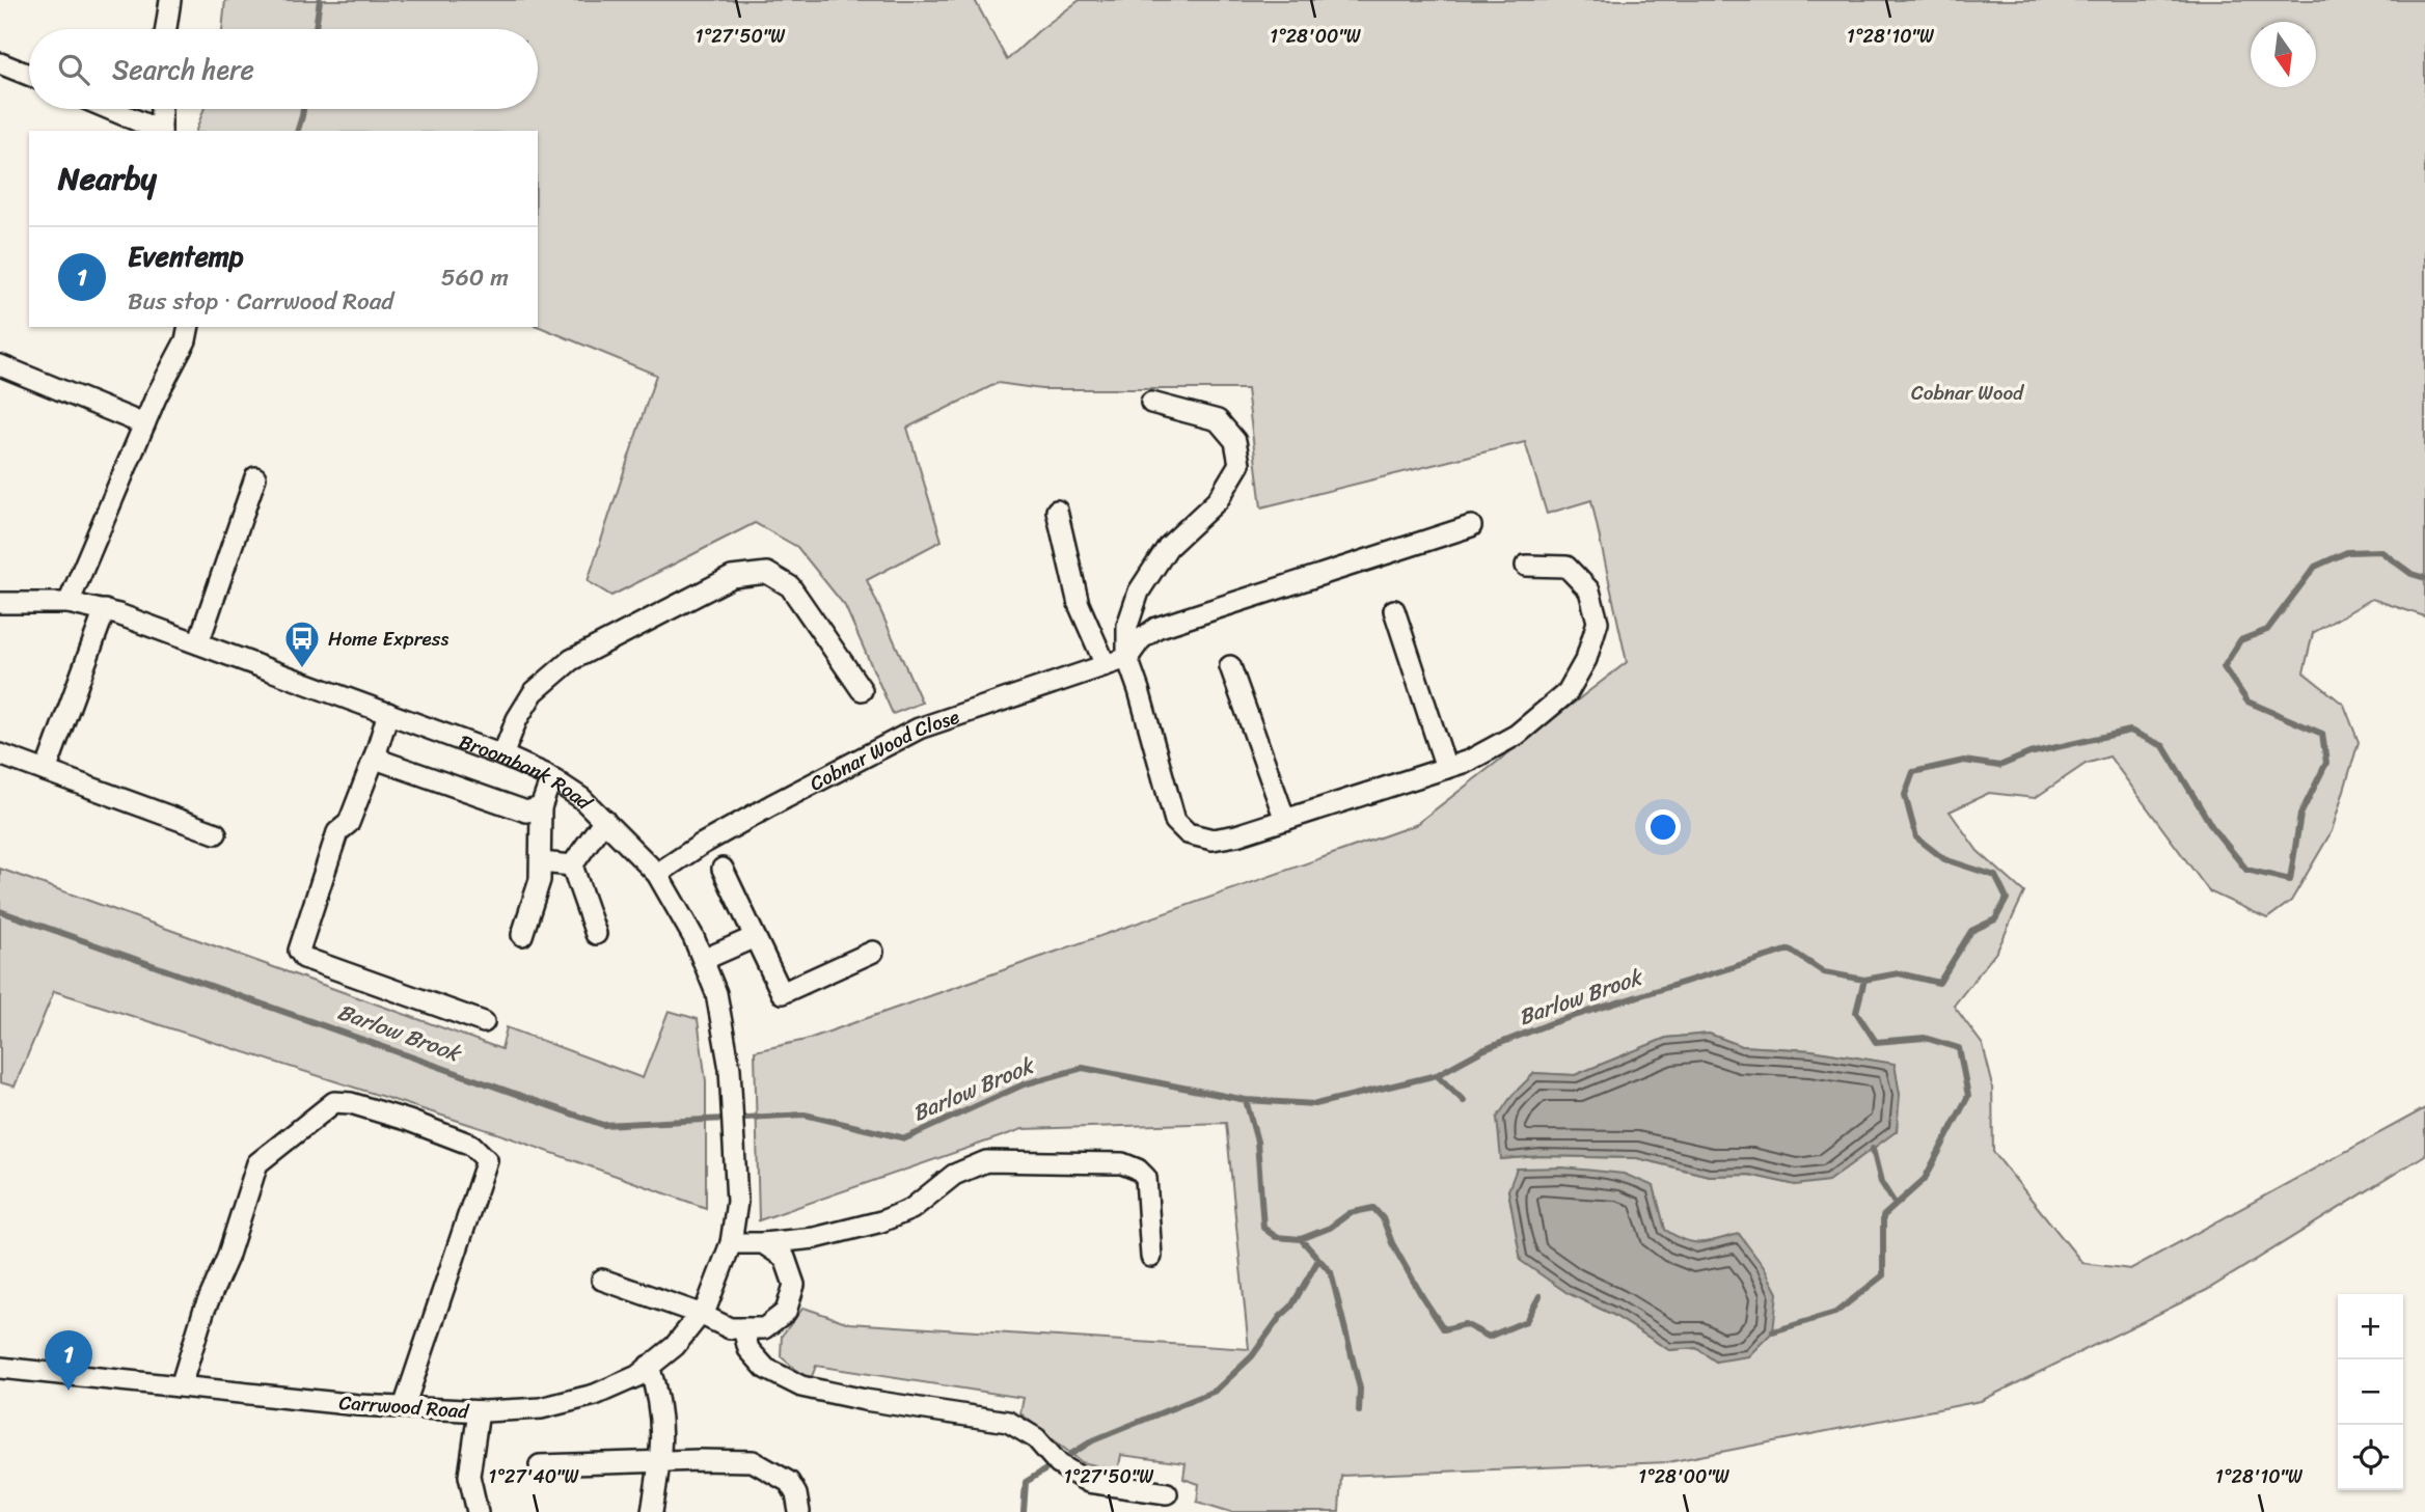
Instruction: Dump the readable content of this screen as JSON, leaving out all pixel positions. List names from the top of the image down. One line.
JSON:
{"streets":{"street":["Cobnar Wood Close","Broombank Road","Carrwood Road"]},"crossings":[["Cobnar Wood Close","Broombank Road"],["Broombank Road","Carrwood Road"]],"water":["Barlow Brook"],"parks":["Cobnar Wood"],"places":{"bus stop":["Home Express"]},"north":"bottom","page":{"search":"Search here","heading":"Nearby","list":[{"mark":"1","name":"Eventemp","note":"Bus stop · Carrwood Road","value":"560 m"}],"map_buttons":["+","−"],"pins":"1"},"coordinates":["1°27'50\"W","1°28'00\"W","1°28'10\"W","1°27'40\"W"]}
